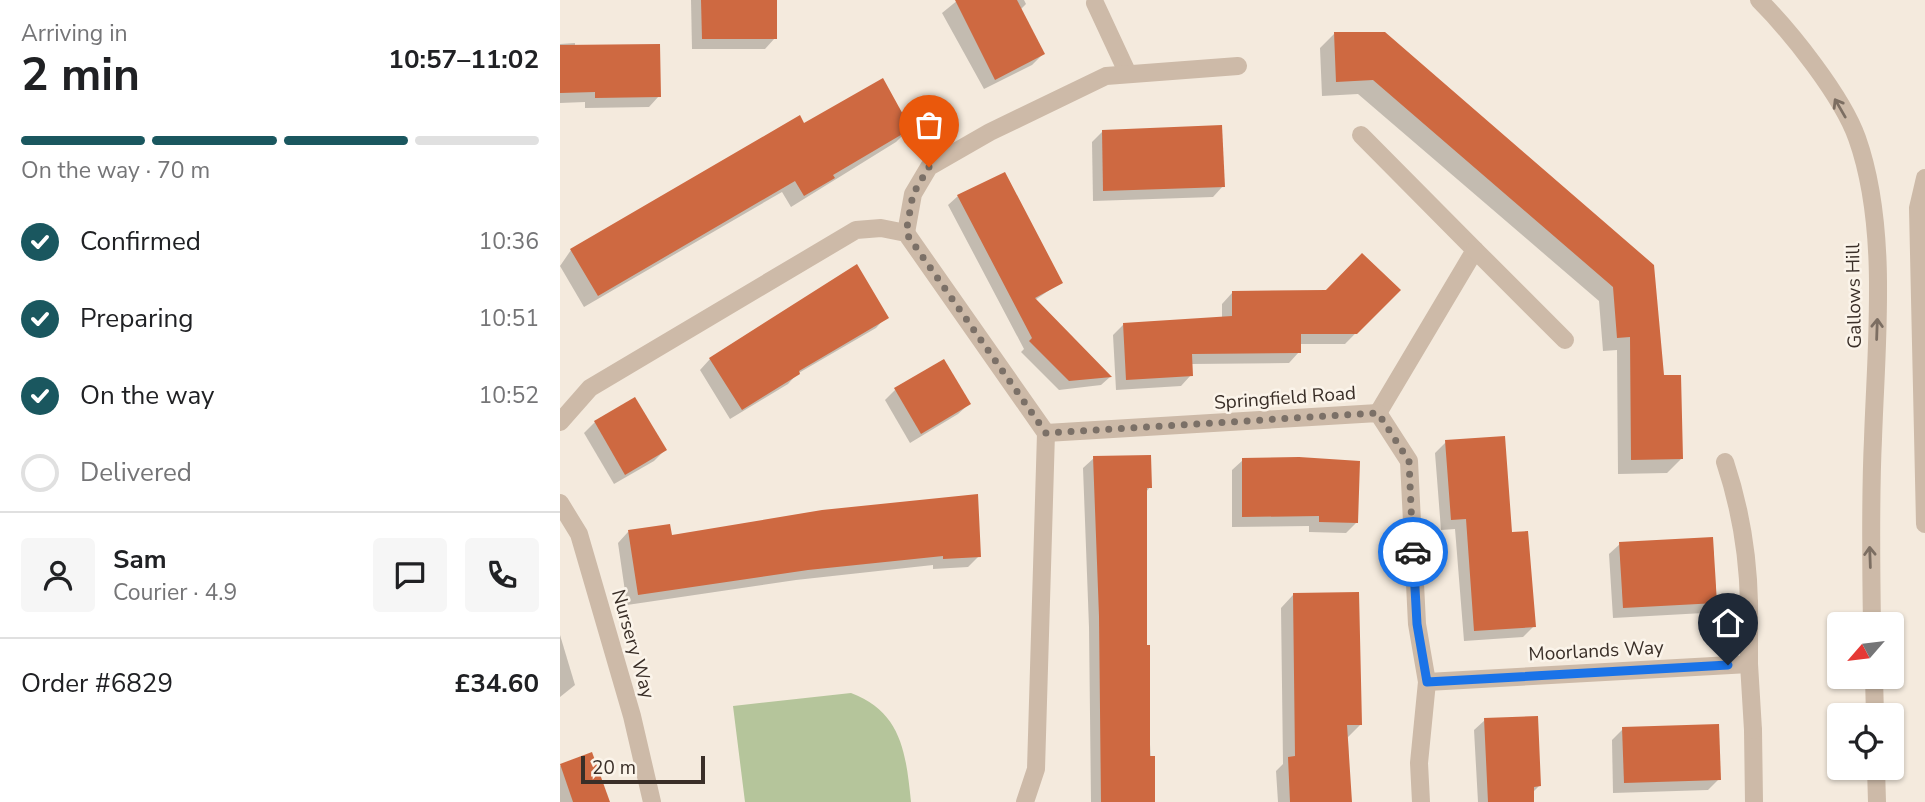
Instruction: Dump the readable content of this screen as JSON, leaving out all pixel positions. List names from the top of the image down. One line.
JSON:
{"streets":{"street":["Gallows Hill","Springfield Road","Nursery Way","Moorlands Way"]},"crossings":[["Springfield Road","Moorlands Way"]],"scale_bar":"20 m","north":"bottom left","page":{"heading":["2 min","Arriving in","10:57–11:02"],"panel":["Sam","Courier · 4.9","Order #6829","£34.60"],"bar":"On the way · 70 m","list":[["Confirmed","10:36"],["Preparing","10:51"],["On the way","10:52"],"Delivered"],"scale":"20 m"}}
